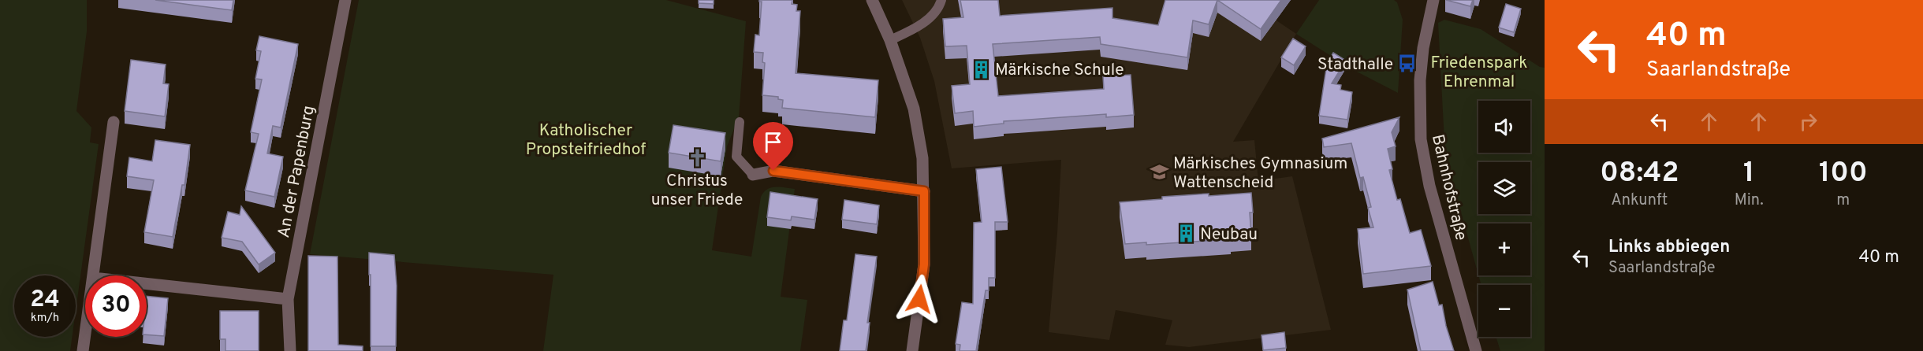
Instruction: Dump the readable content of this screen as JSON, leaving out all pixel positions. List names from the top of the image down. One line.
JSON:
{"streets":{"street":["An der Papenburg","Bahnhofstraße"]},"parks":["Friedenspark Ehrenmal","Katholischer Propsteifriedhof"],"places":{"bus stop":["Stadthalle"],"building":["Märkische Schule","Neubau"],"church":["Christus unser Friede"],"school or university":["Märkisches Gymnasium Wattenscheid"]},"page":{"turn":["40 m","Saarlandstraße"],"map_buttons":["+","−"],"eta":["08:42","Ankunft","1","Min.","100","m"],"list":[{"name":"Links abbiegen","note":"Saarlandstraße","value":"40 m"}],"speed":"24 km/h","limit":"30"}}
